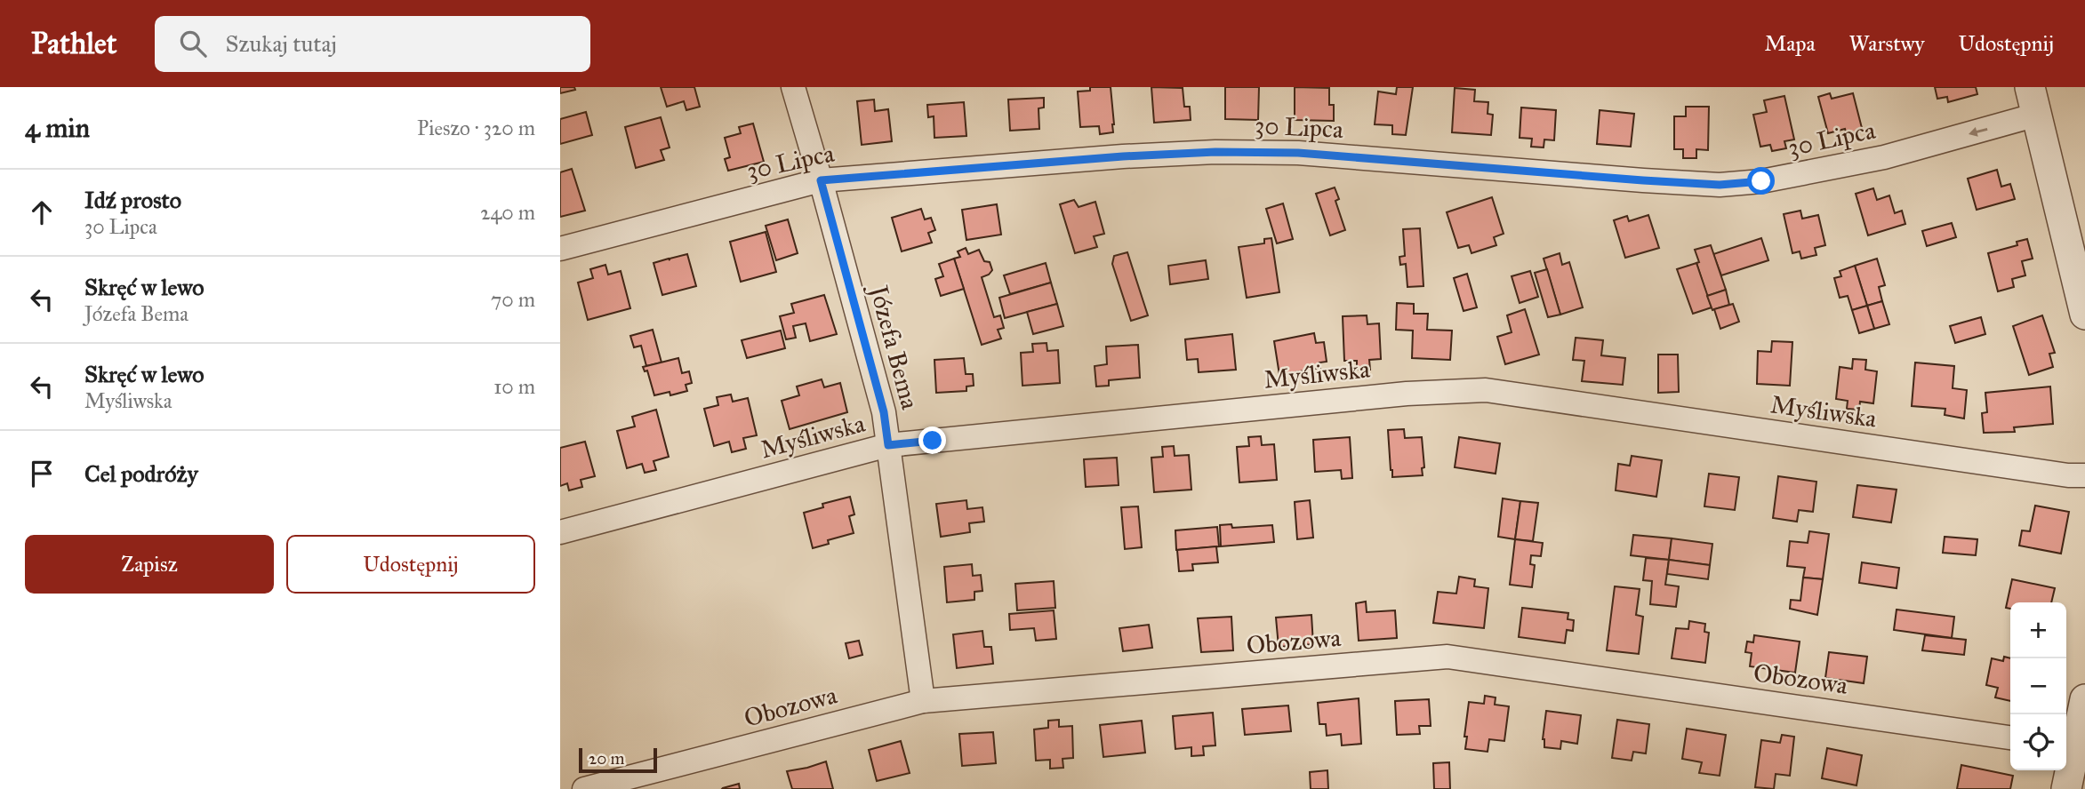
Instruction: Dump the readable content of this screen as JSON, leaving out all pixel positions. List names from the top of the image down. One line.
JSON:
{"streets":{"street":["30 Lipca","Józefa Bema","Myśliwska","Obozowa"]},"crossings":[["30 Lipca","Józefa Bema"],["Józefa Bema","Myśliwska"],["Józefa Bema","Obozowa"]],"one_way":["30 Lipca"],"scale_bar":"20 m","page":{"header":"Pathlet","search":"Szukaj tutaj","nav":["Mapa","Warstwy","Udostępnij"],"heading":["4 min","Pieszo · 320 m"],"list":[["Idź prosto","30 Lipca","240 m"],["Skręć w lewo","Józefa Bema","70 m"],["Skręć w lewo","Myśliwska","10 m"],"Cel podróży"],"buttons":["Zapisz","Udostępnij"],"map_buttons":["+","−"],"scale":"20 m"}}
